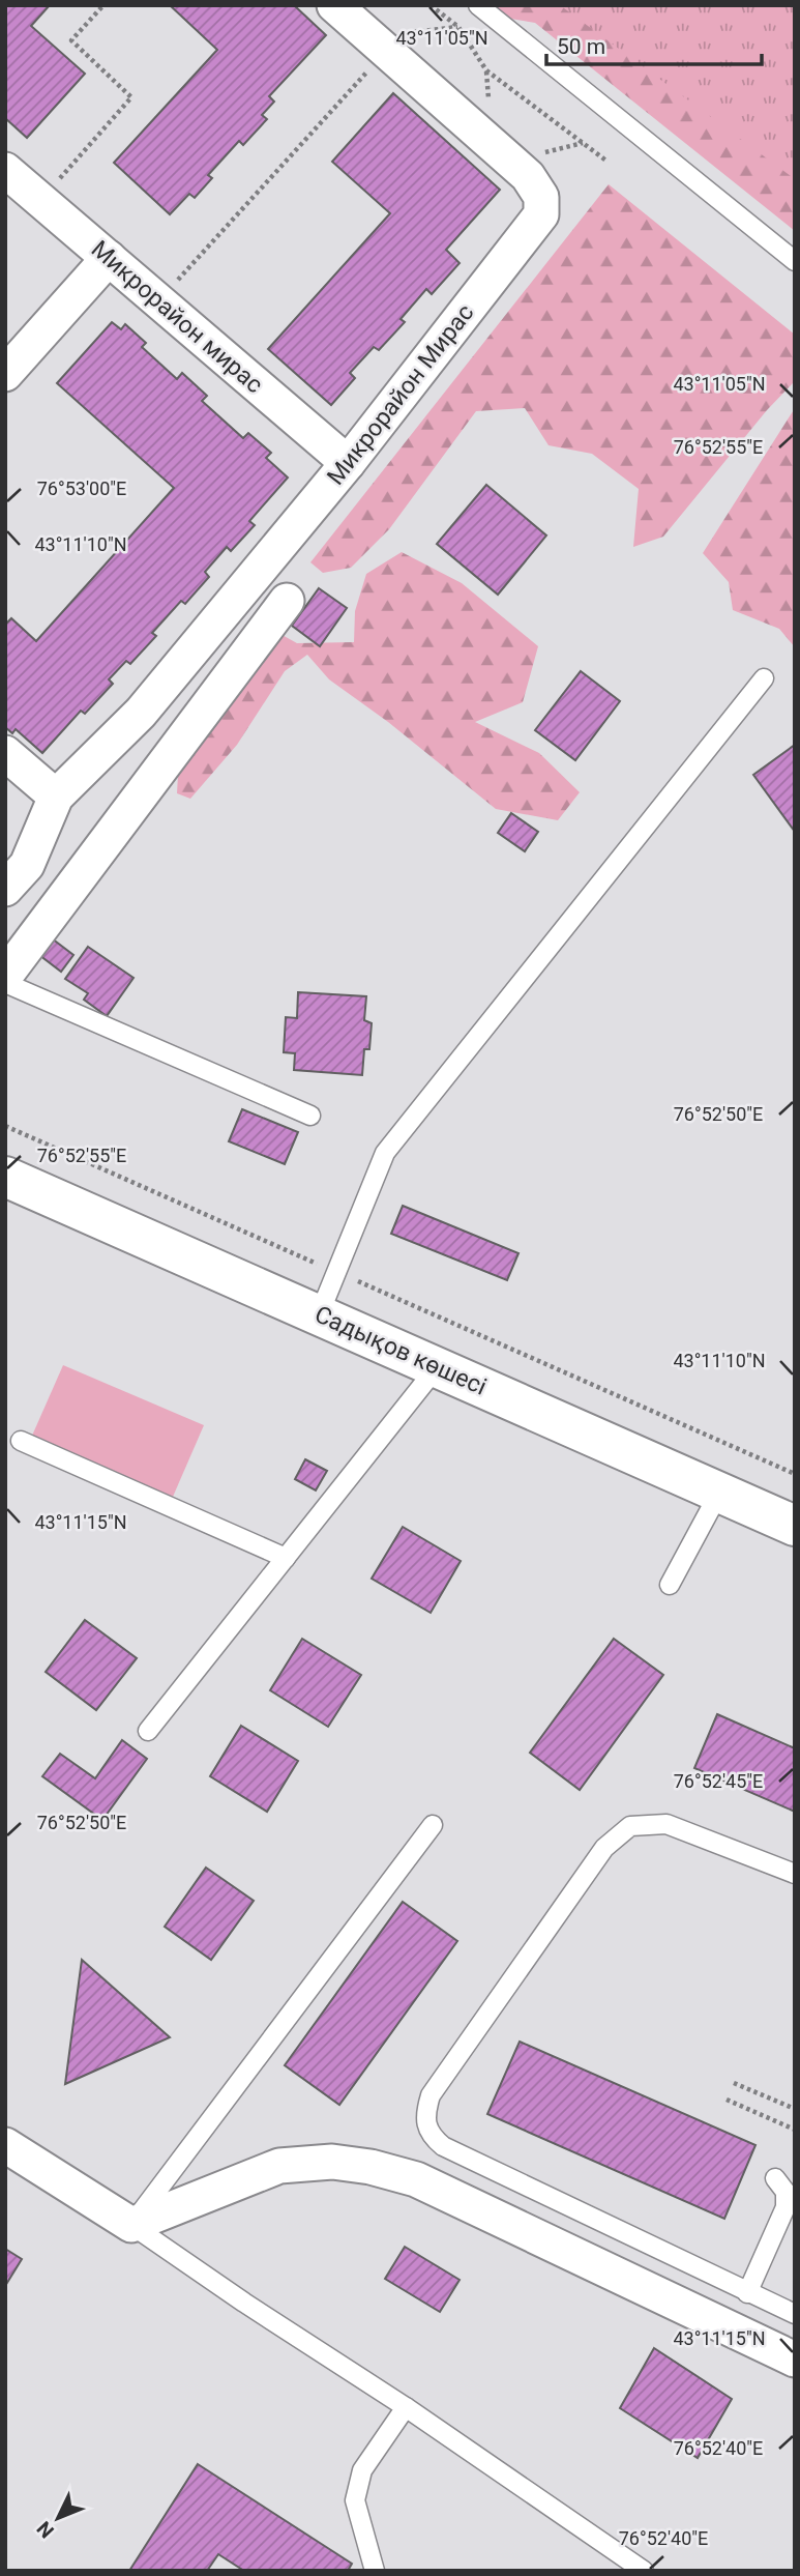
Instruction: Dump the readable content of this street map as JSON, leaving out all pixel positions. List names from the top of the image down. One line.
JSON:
{"streets":{"street":["Микрорайон мирас","Микрорайон Мирас","Садықов көшесі"]},"crossings":[["Микрорайон мирас","Микрорайон Мирас"]],"scale_bar":"50 m","north":"bottom left","coordinates":["43°11'05\"N","76°52'55\"E","76°53'00\"E","43°11'10\"N","76°52'50\"E","43°11'15\"N","76°52'45\"E","76°52'40\"E"]}
